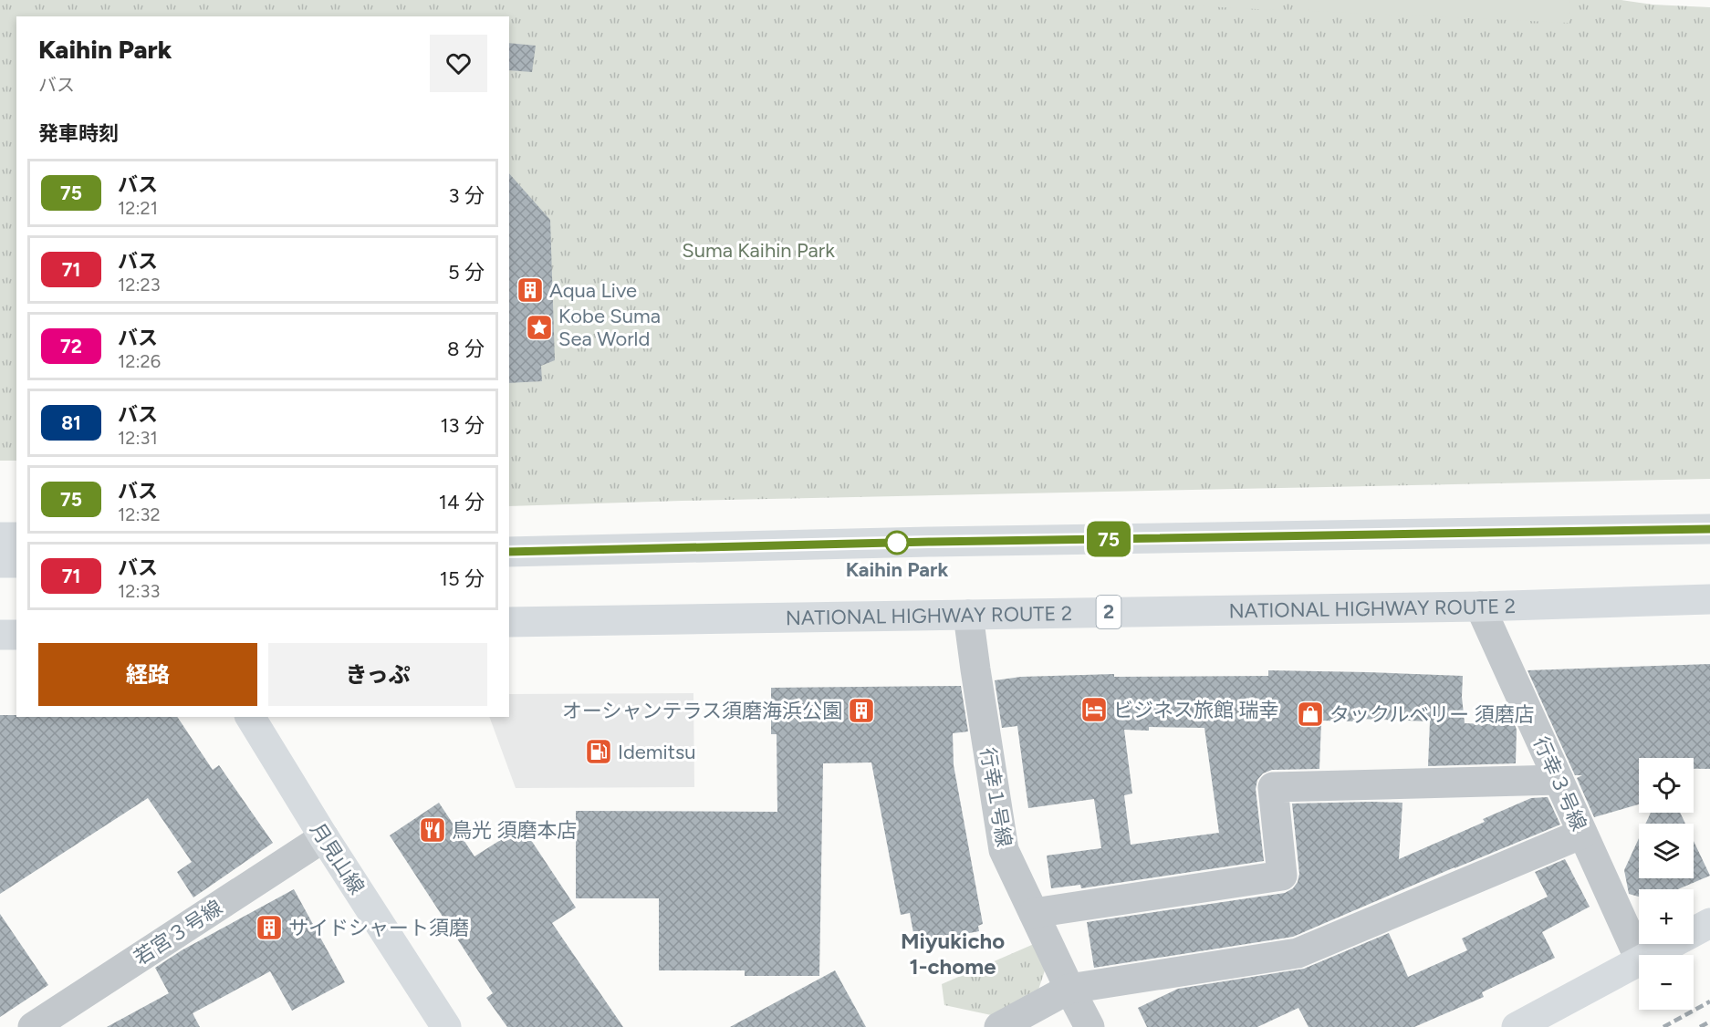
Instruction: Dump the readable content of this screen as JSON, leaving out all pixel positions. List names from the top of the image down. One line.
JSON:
{"streets":{"main road":["NATIONAL HIGHWAY ROUTE 2","2","月見山線"],"street":["行幸３号線","行幸１号線","若宮３号線"]},"crossings":[["NATIONAL HIGHWAY ROUTE 2","行幸３号線"],["NATIONAL HIGHWAY ROUTE 2","行幸１号線"],["月見山線","若宮３号線"]],"districts":["Miyukicho 1-chome"],"parks":["Suma Kaihin Park"],"places":{"building":["Aqua Live","オーシャンテラス須磨海浜公園","サイドシャート須磨"],"place":["Kobe Suma Sea World"],"other":["Kaihin Park"],"hotel":["ビジネス旅館 瑞幸"],"shop":["タックルベリー 須磨店"],"fuel station":["Idemitsu"],"restaurant":["鳥光 須磨本店"]},"lines":["bus line 75"],"page":{"on_map":"75","heading":[["Kaihin Park","バス"],"発車時刻"],"list":[{"mark":"75","name":"バス","note":"12:21","value":"3 分"},{"mark":"71","name":"バス","note":"12:23","value":"5 分"},{"mark":"72","name":"バス","note":"12:26","value":"8 分"},{"mark":"81","name":"バス","note":"12:31","value":"13 分"},{"mark":"75","name":"バス","note":"12:32","value":"14 分"},{"mark":"71","name":"バス","note":"12:33","value":"15 分"}],"buttons":["経路","きっぷ"],"map_buttons":["+","−"]}}
